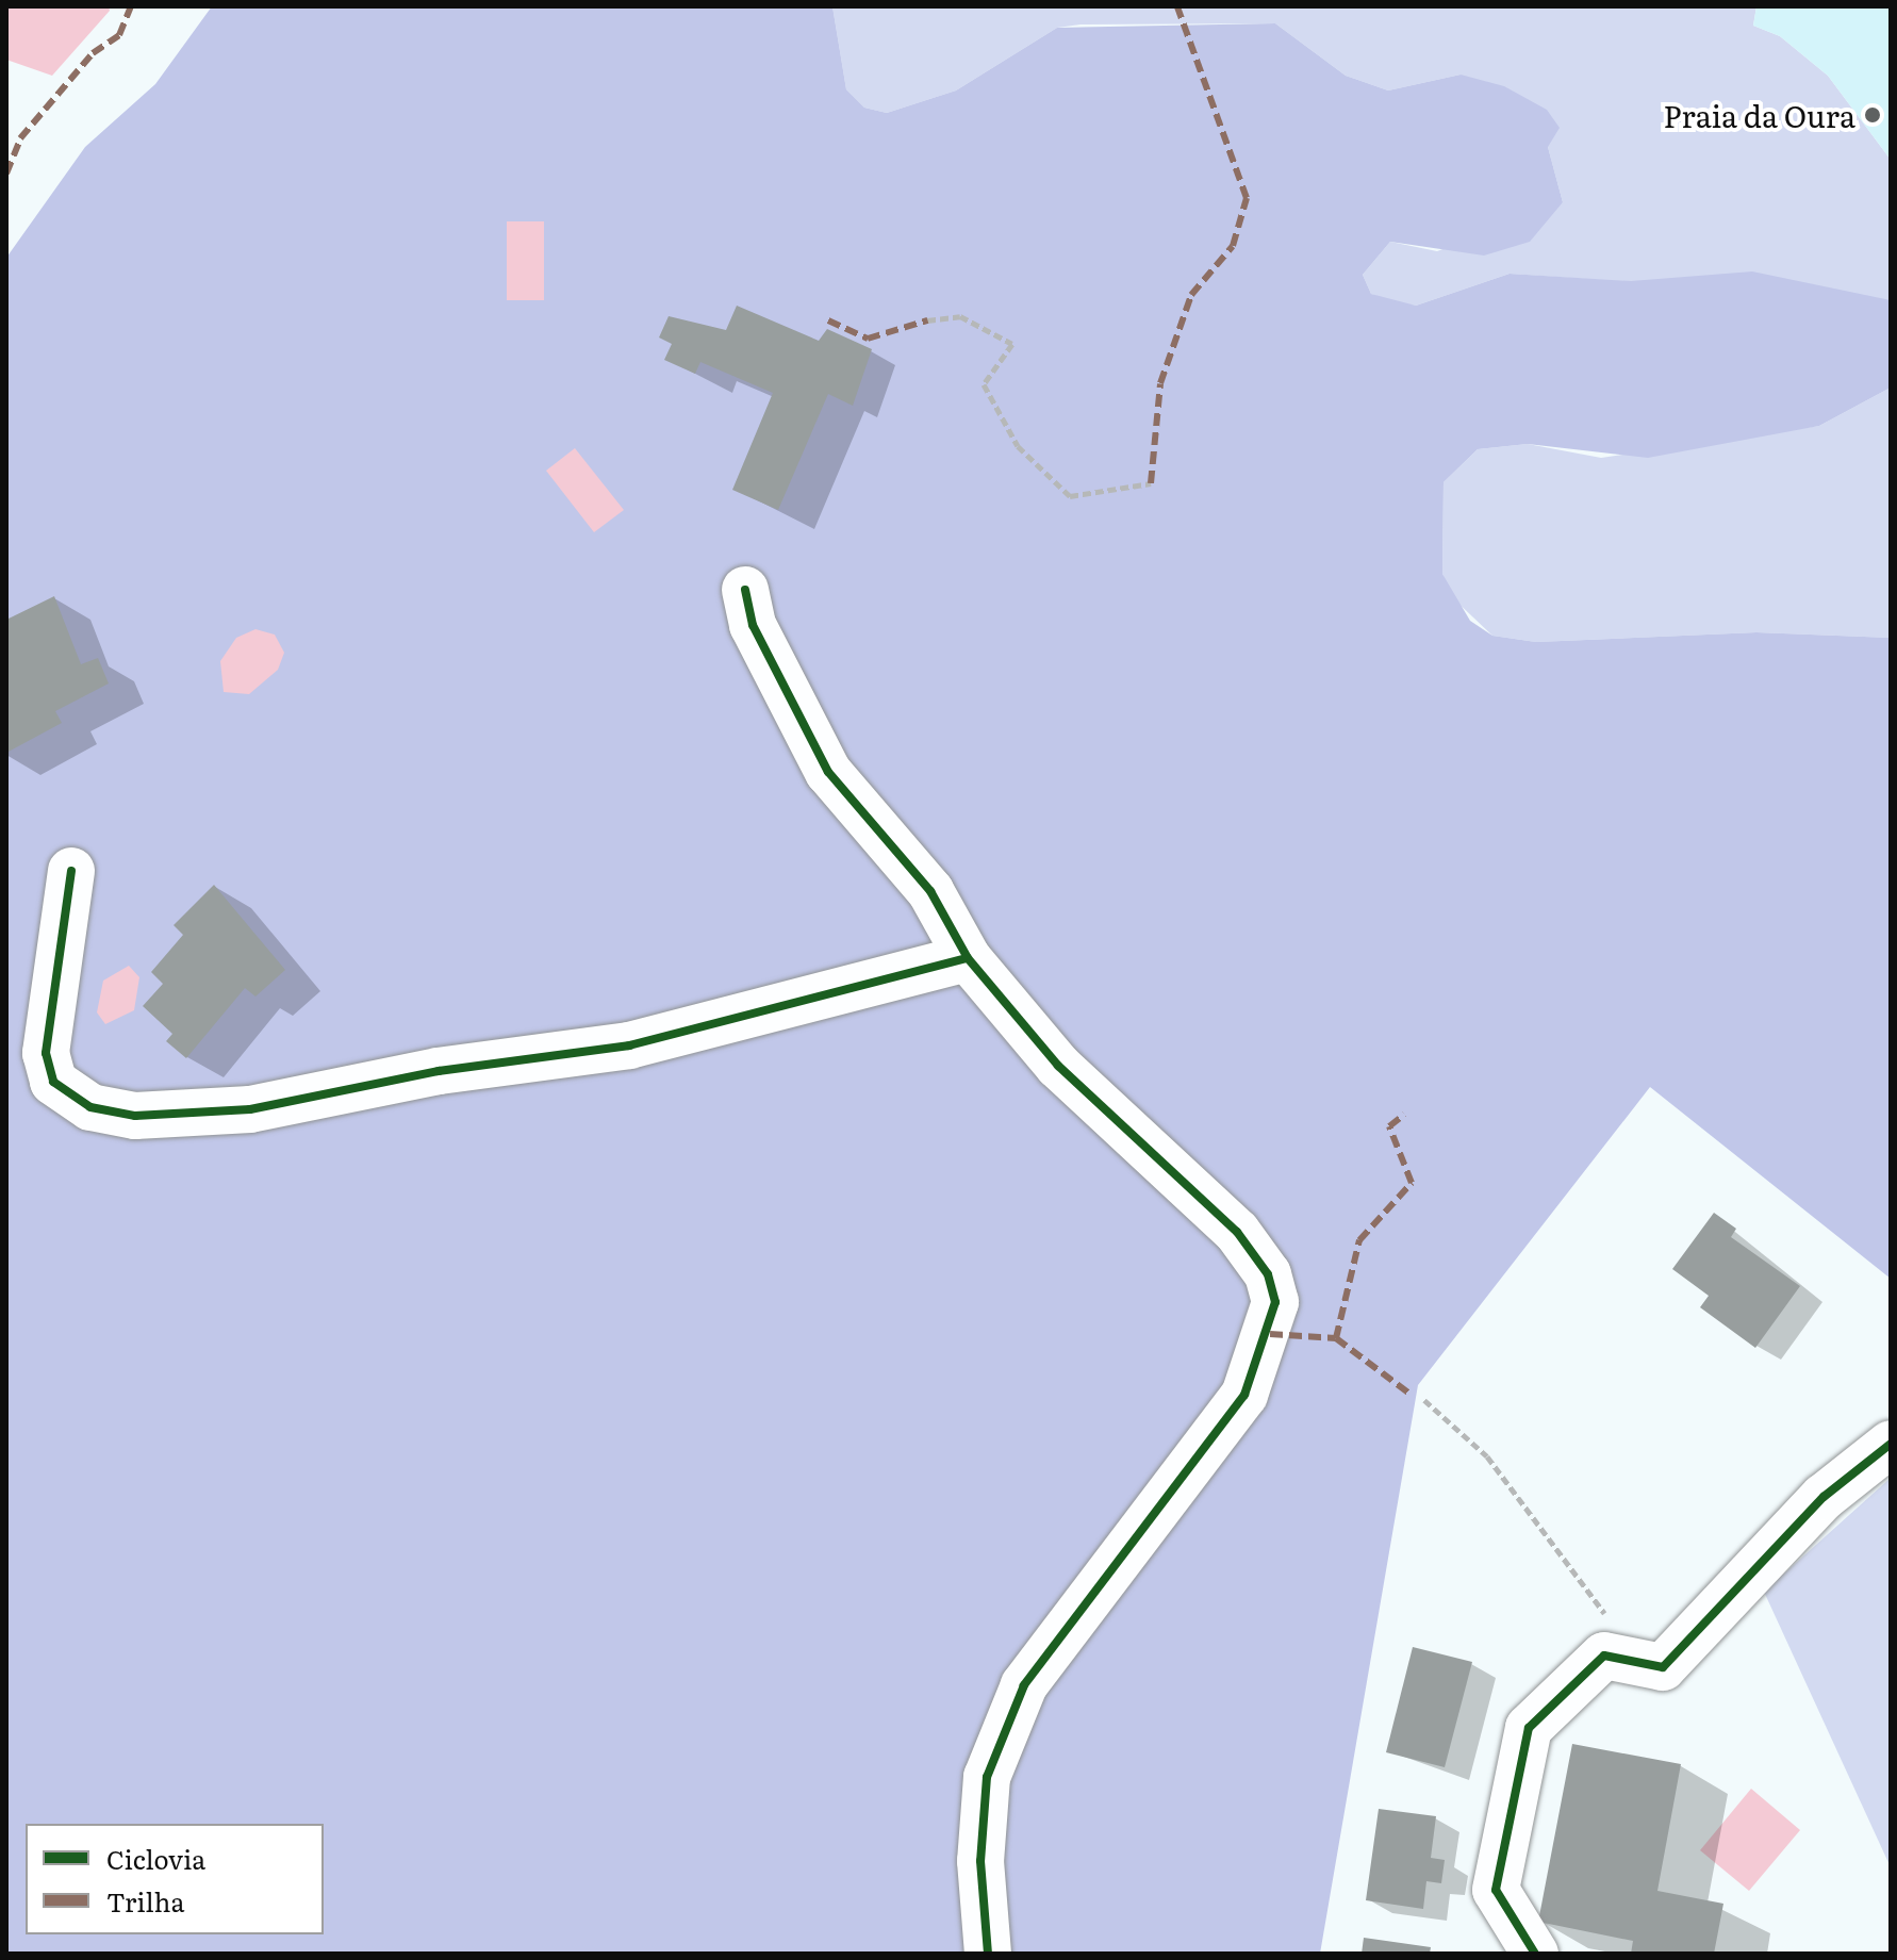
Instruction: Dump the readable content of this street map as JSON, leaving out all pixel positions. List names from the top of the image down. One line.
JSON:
{"places":["Praia da Oura"],"legend":["Ciclovia","Trilha"]}
